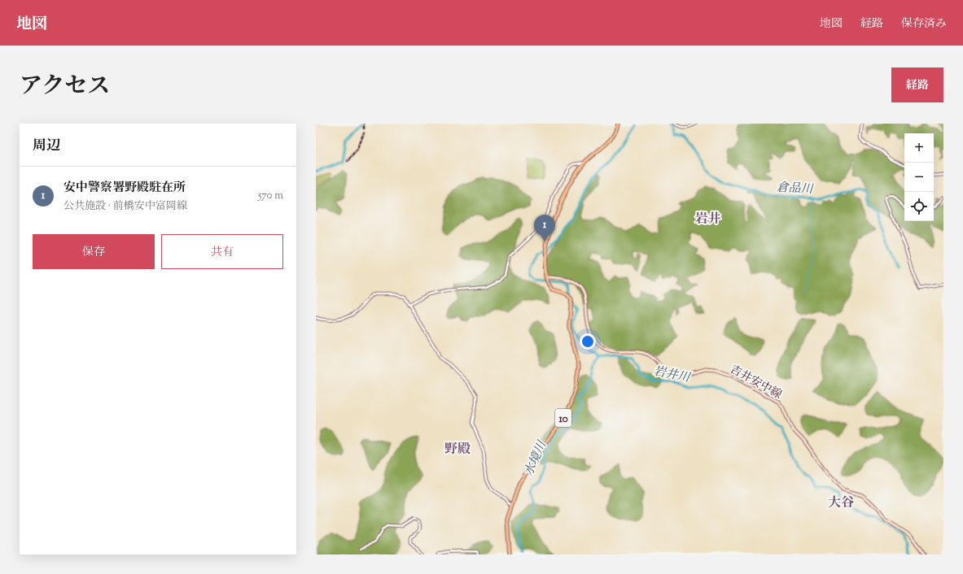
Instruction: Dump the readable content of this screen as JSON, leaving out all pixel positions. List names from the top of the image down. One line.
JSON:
{"streets":{"main road":["吉井安中線","10"]},"crossings":[["吉井安中線","10"]],"districts":["岩井","野殿","大谷"],"water":["倉品川","岩井川","水境川"],"page":{"header":"地図","nav":["地図","経路","保存済み"],"title":"アクセス","buttons":["経路",["保存","共有"]],"heading":"周辺","map_buttons":["+","−"],"list":[{"mark":"1","name":"安中警察署野殿駐在所","note":"公共施設 · 前橋安中富岡線","value":"570 m"}],"pins":"1"}}
